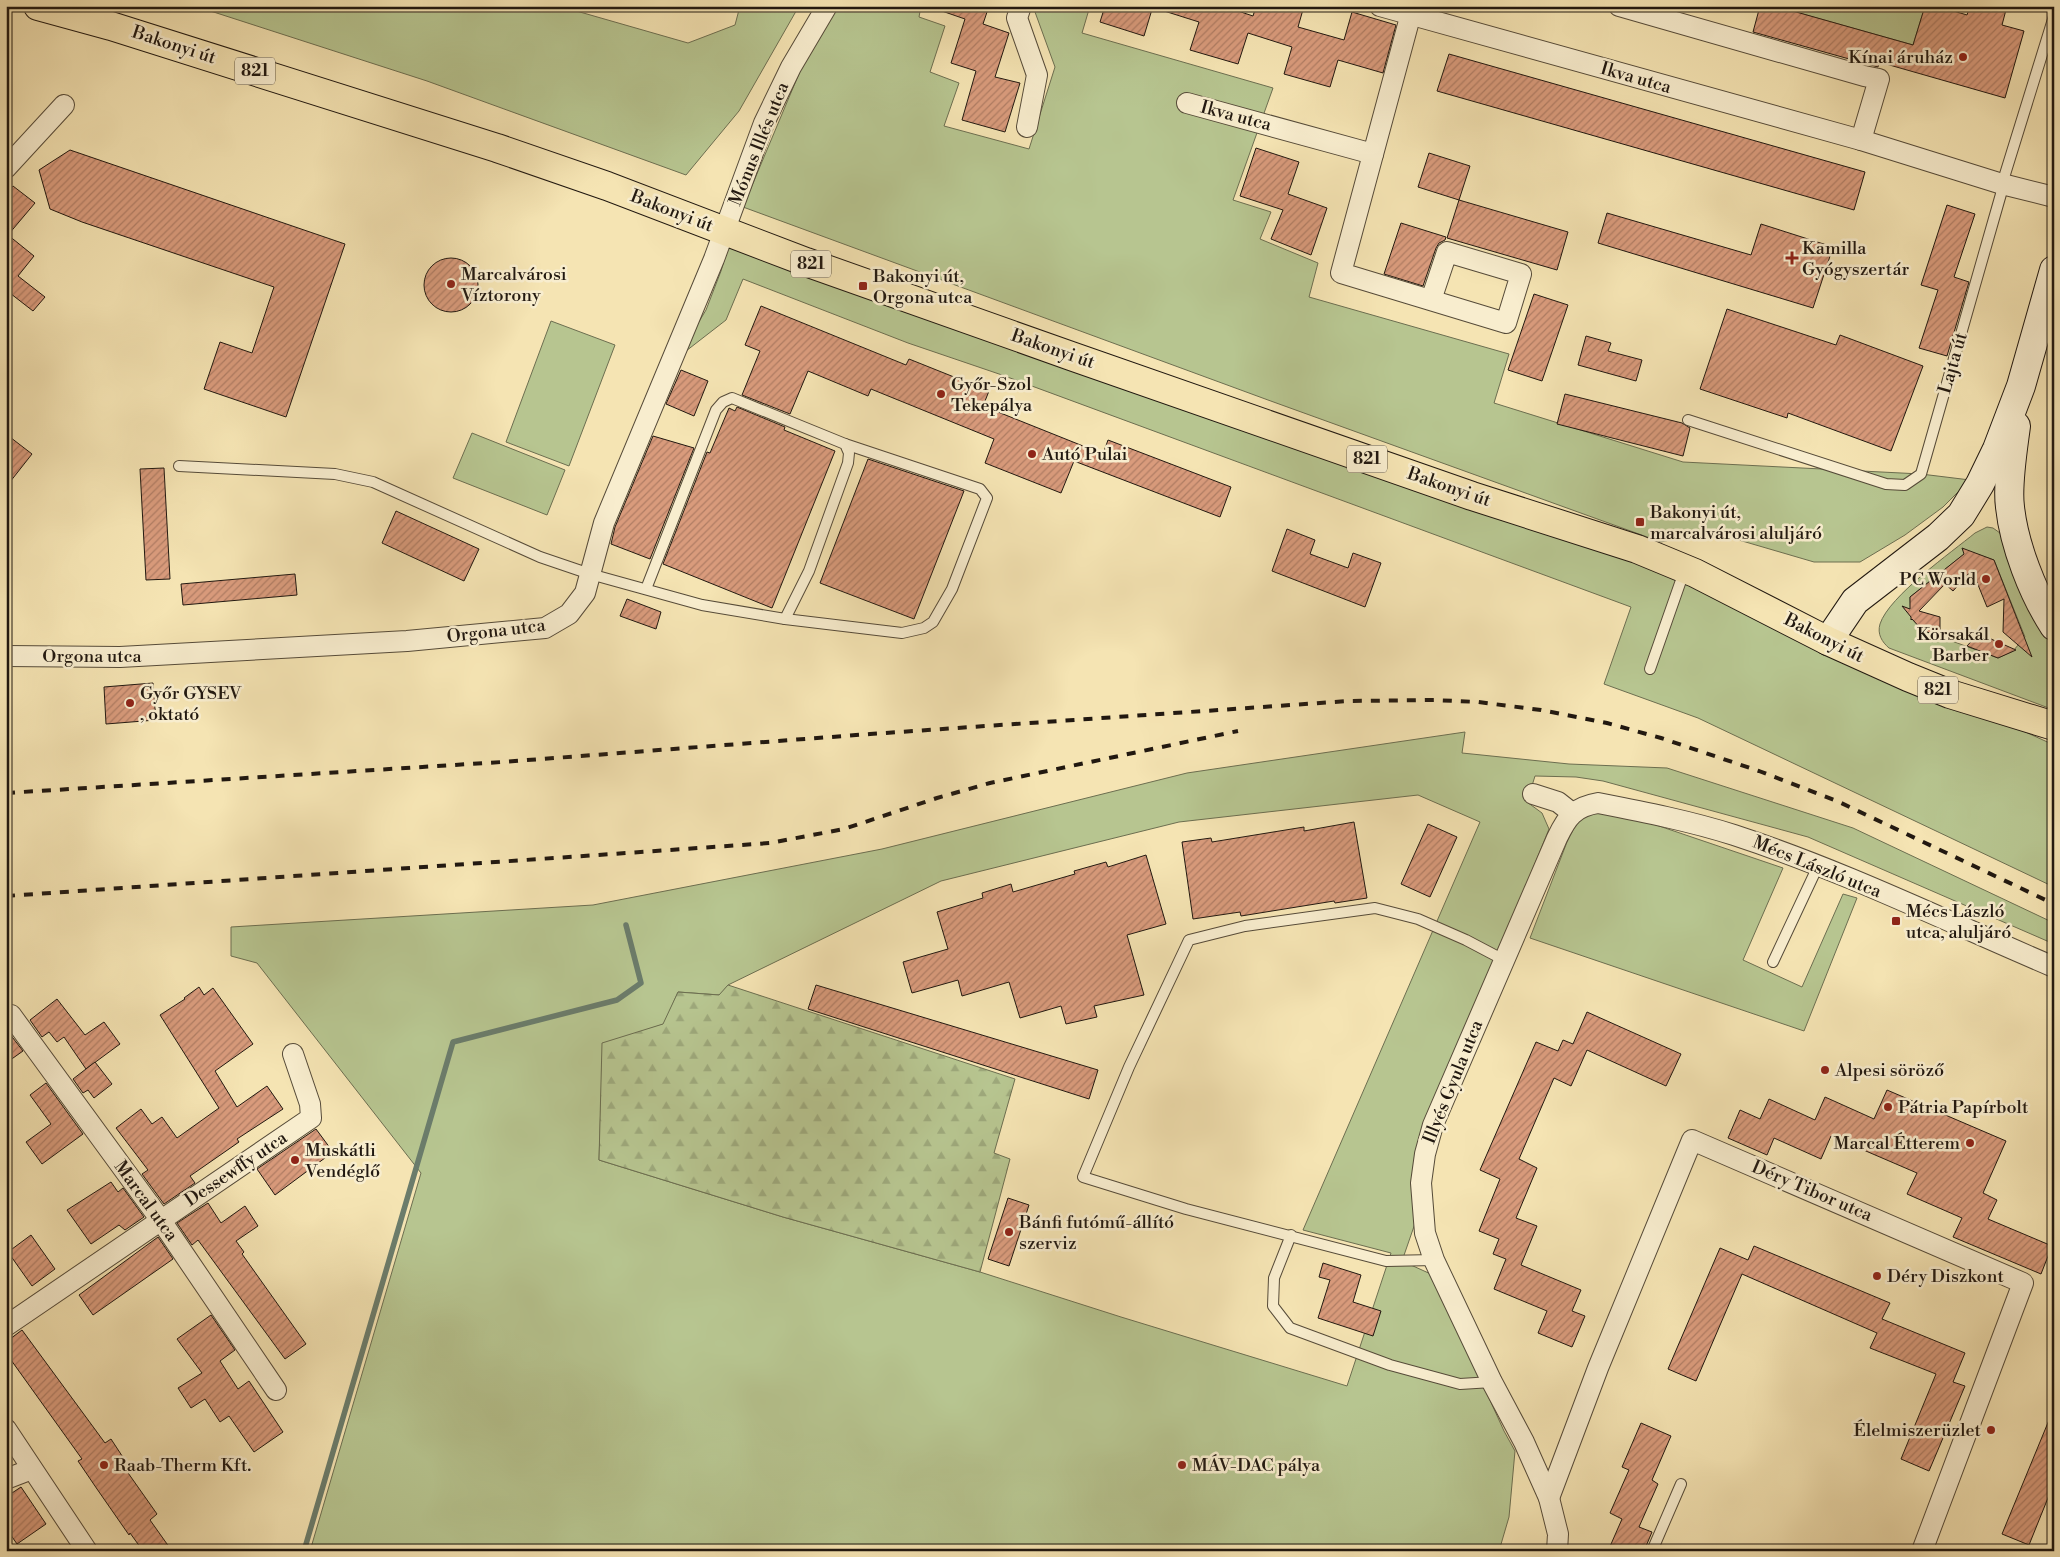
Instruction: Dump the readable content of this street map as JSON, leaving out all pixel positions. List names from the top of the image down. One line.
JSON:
{"streets":{"main road":["Bakonyi út","821"],"street":["Ikva utca","Mónus Illés utca","Orgona utca","Mécs László utca","Illyés Gyula utca","Dessewffy utca","Déry Tibor utca","Marcal utca"],"lane":["Lajta út"]},"crossings":[["Bakonyi út","Mónus Illés utca"],["Bakonyi út","Orgona utca"],["Ikva utca","Lajta út"],["Mónus Illés utca","Orgona utca"],["Mécs László utca","Illyés Gyula utca"],["Illyés Gyula utca","Déry Tibor utca"],["Dessewffy utca","Marcal utca"]],"places":{"other":["Kínai áruház","Marcalvárosi Víztorony","Győr-Szol Tekepálya","Autó Pulai","PC World","Körsakál Barber","Győr GYSEV , oktató","Alpesi söröző","Pátria Papírbolt","Marcal Étterem","Muskátli Vendéglő","Bánfi futómű-állító szerviz","Déry Diszkont","Élelmiszerüzlet","Raab-Therm Kft.","MÁV-DAC pálya"],"health":["Kamilla Gyógyszertár"],"transit":["Bakonyi út, Orgona utca","Bakonyi út, marcalvárosi aluljáró","Mécs László utca, aluljáró"]}}
